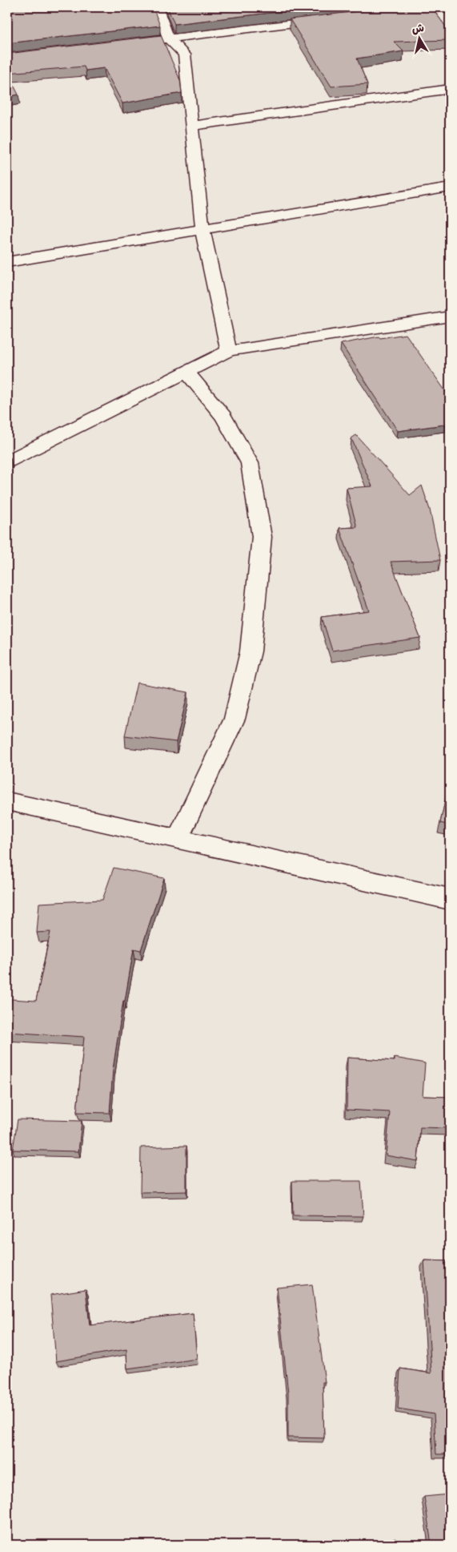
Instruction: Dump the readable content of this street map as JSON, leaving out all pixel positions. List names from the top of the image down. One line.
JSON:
{"north":"top"}
